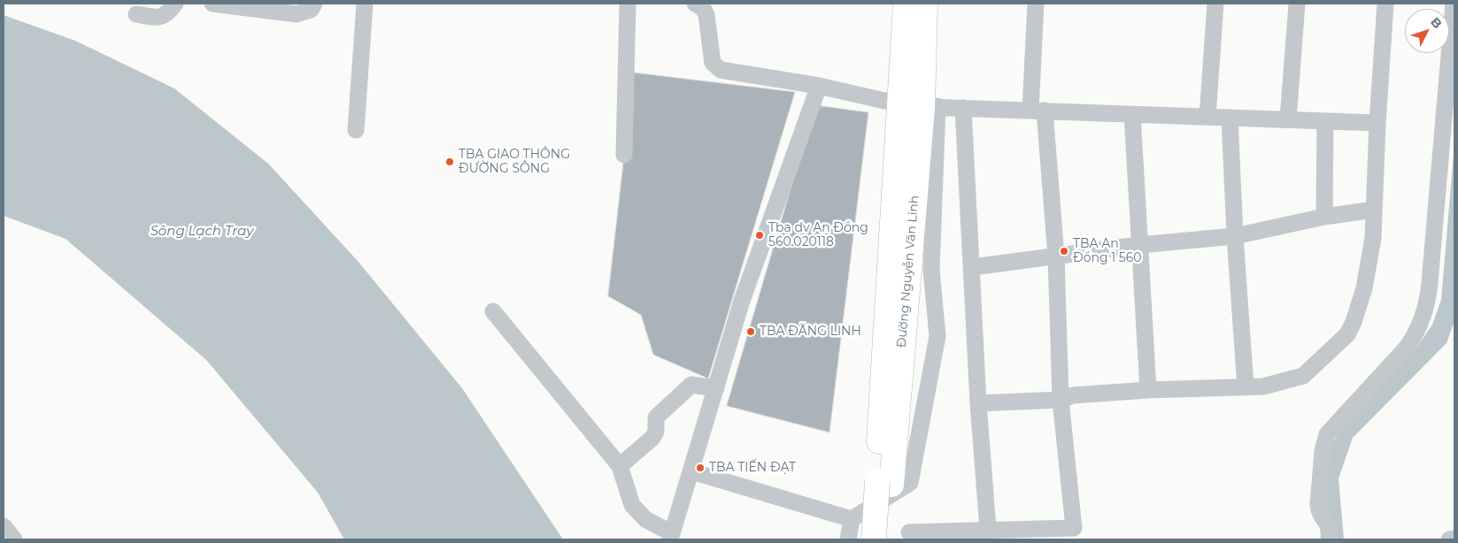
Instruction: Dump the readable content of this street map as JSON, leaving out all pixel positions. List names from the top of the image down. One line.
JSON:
{"streets":{"highway":["Đường Nguyễn Văn Linh"]},"water":["Sông Lạch Tray"],"places":["TBA GIAO THÔNG ĐƯỜNG SÔNG","Tba dv An Đồng 560.020118","TBA An Đồng 1 560","TBA ĐĂNG LINH","TBA TIẾN ĐẠT"],"north":"top right"}
